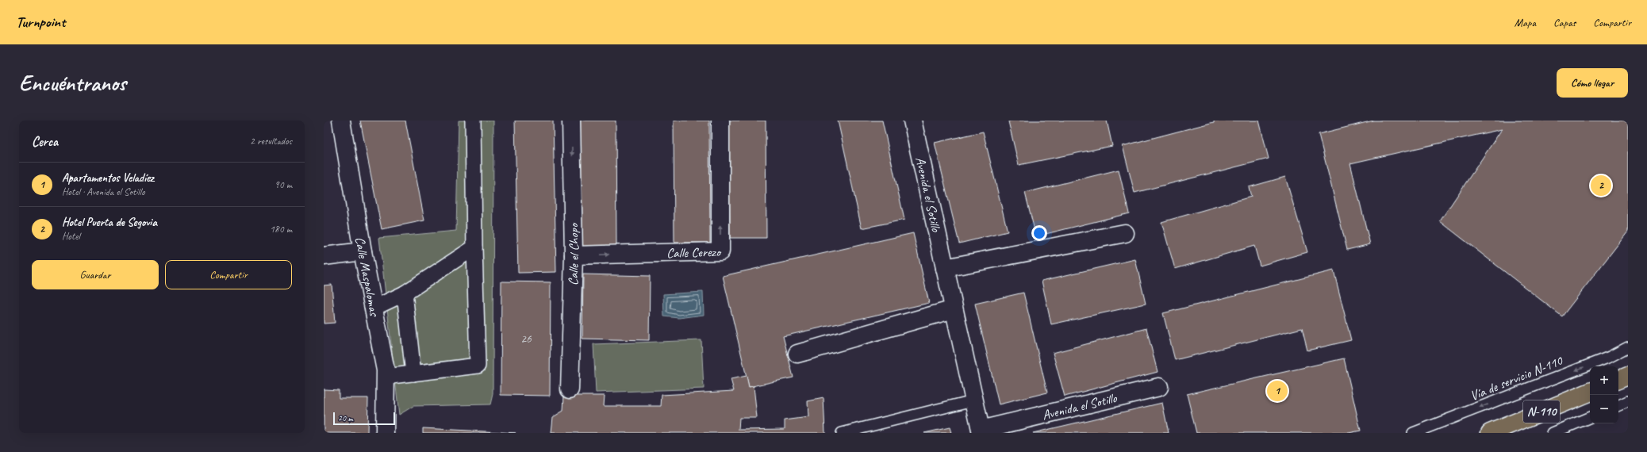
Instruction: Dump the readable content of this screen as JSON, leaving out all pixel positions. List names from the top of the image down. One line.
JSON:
{"streets":{"highway":["N-110"],"street":["Avenida el Sotillo","Calle Cerezo","Calle el Chopo","Calle Maspalomas"],"lane":["Vía de servicio N-110"]},"crossings":[["Calle Cerezo","Calle el Chopo"]],"one_way":["Vía de servicio N-110"],"house_numbers":["26"],"scale_bar":"20 m","page":{"header":"Turnpoint","nav":["Mapa","Capas","Compartir"],"buttons":["Cómo llegar",["Guardar","Compartir"]],"title":"Encuéntranos","heading":["Cerca","2 resultados"],"list":[{"mark":"1","name":"Apartamentos Veladíez","note":"Hotel · Avenida el Sotillo","value":"90 m"},{"mark":"2","name":"Hotel Puerta de Segovia","note":"Hotel","value":"180 m"}],"pins":["2","1"],"map_buttons":["+","−"],"scale":"20 m"}}
